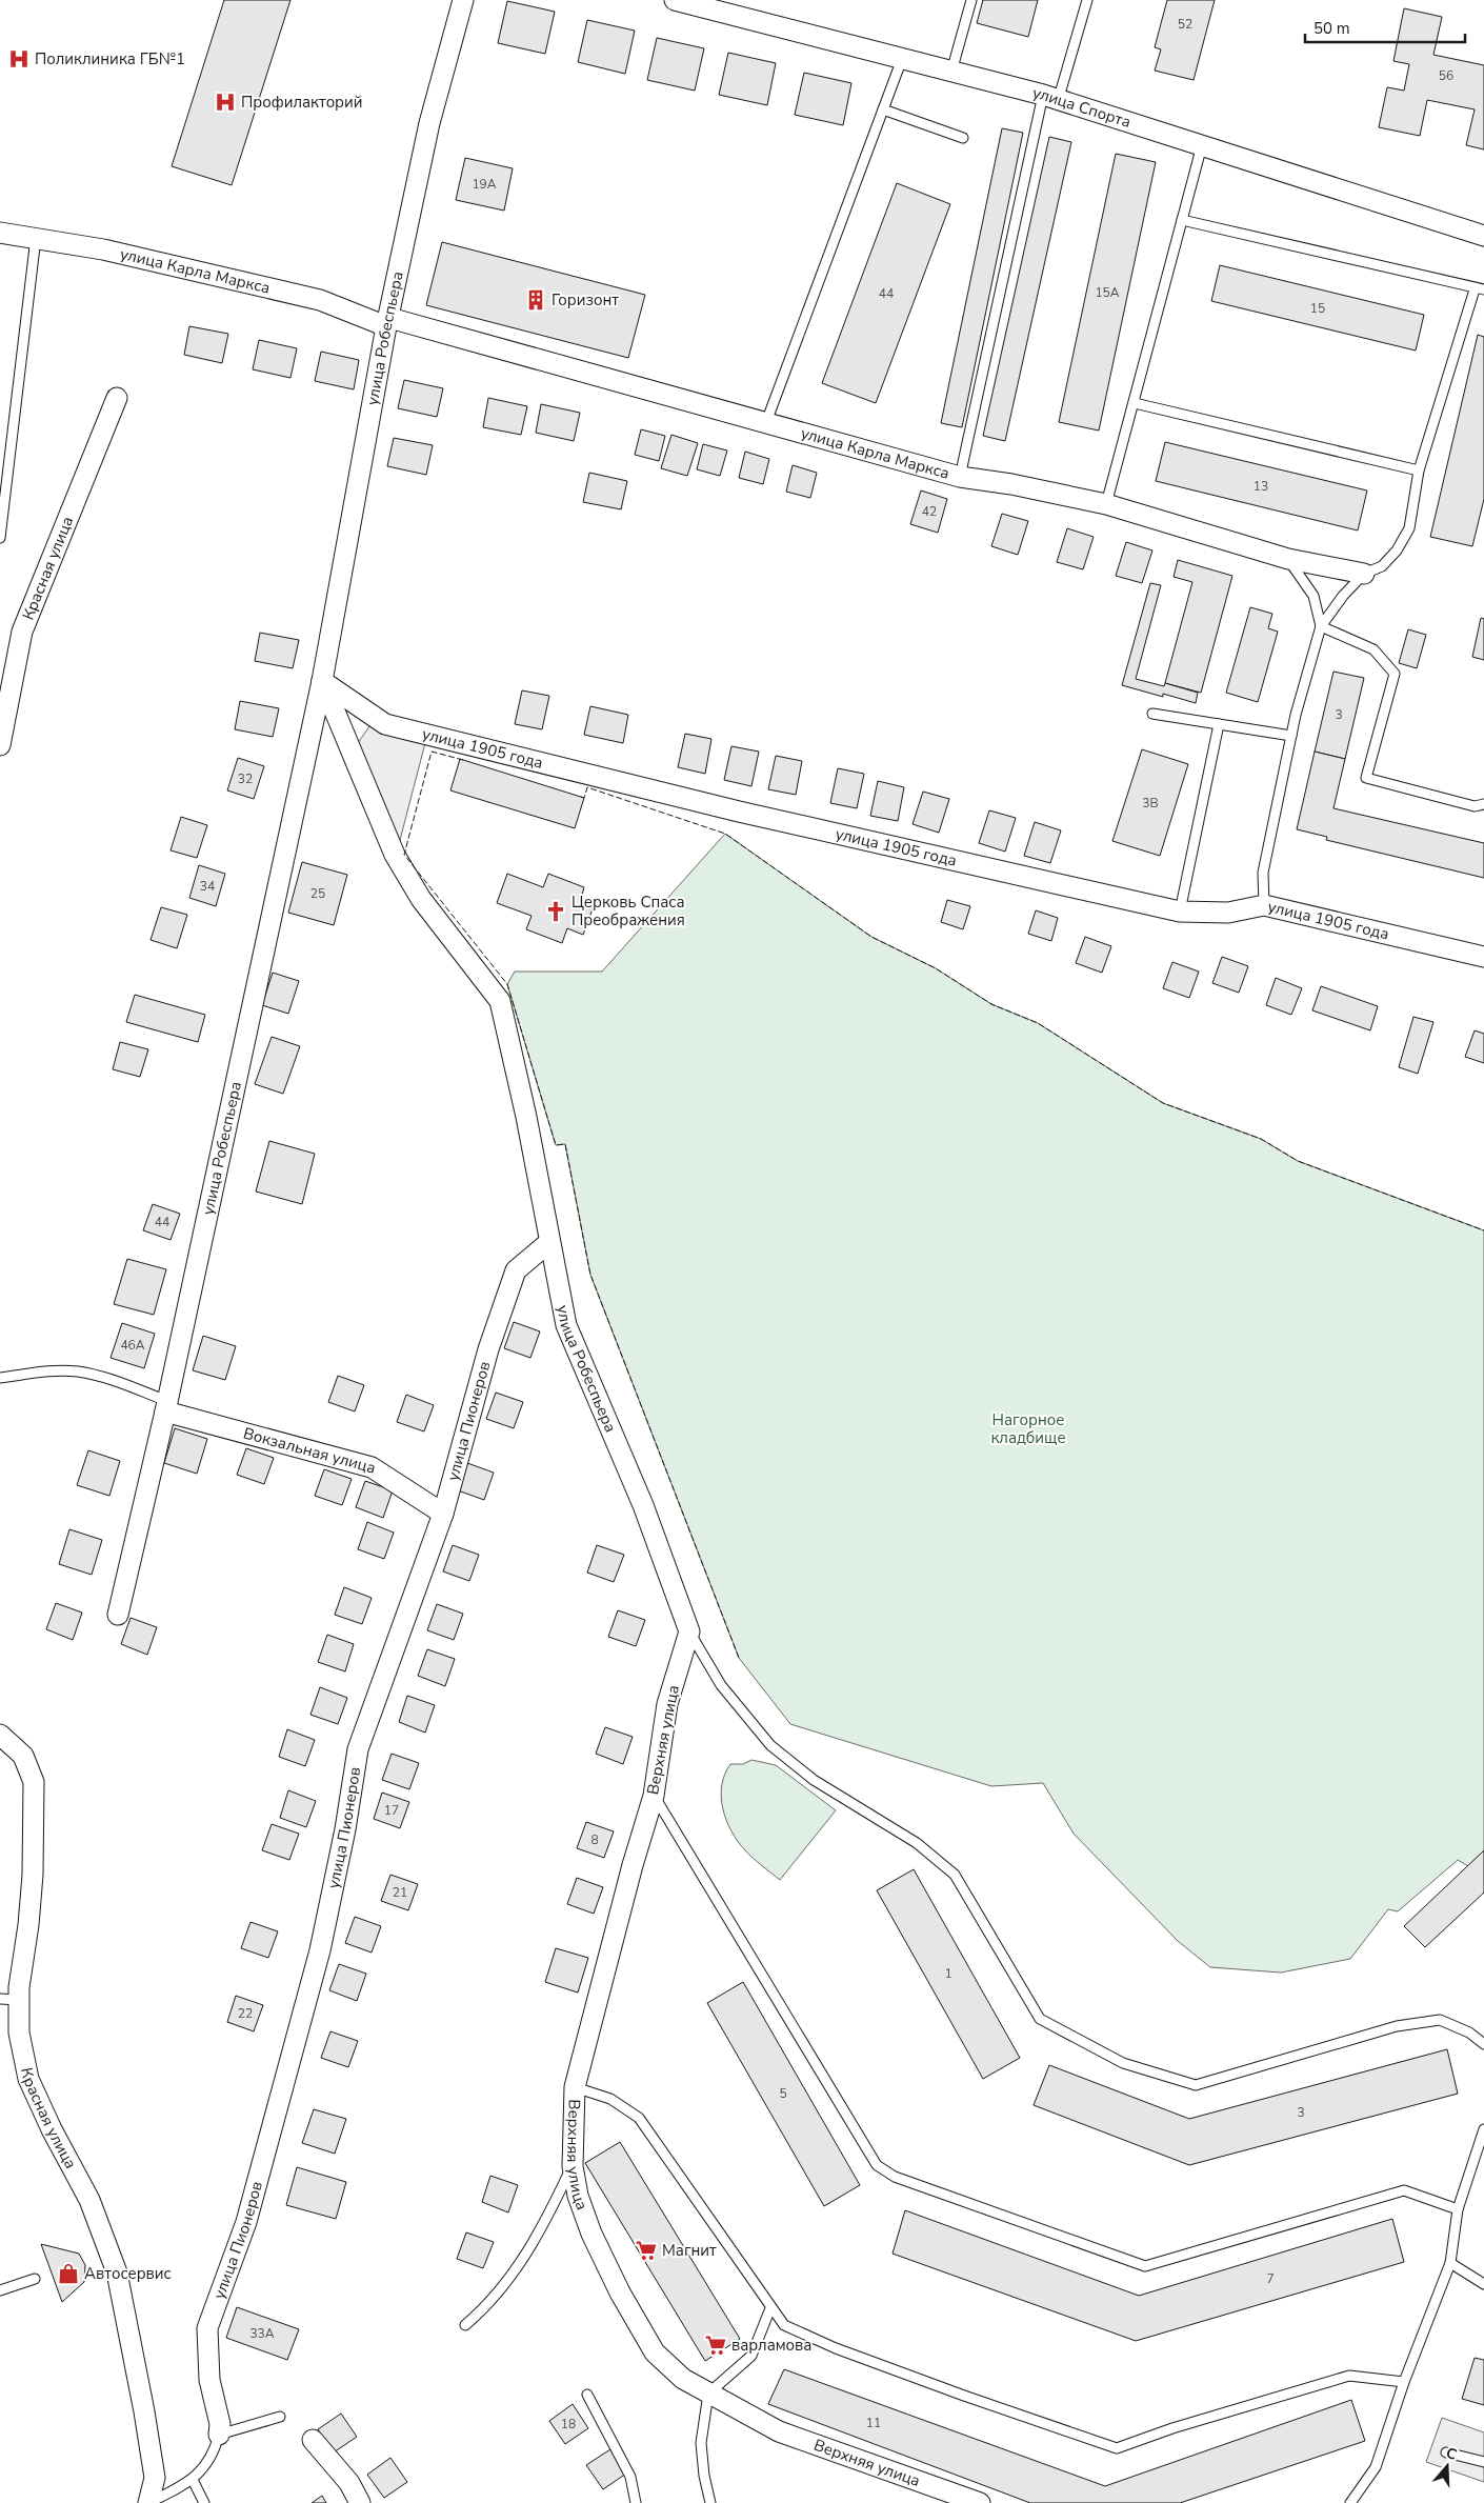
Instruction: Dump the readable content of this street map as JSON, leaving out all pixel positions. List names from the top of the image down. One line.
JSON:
{"streets":{"street":["улица Спорта","улица Карла Маркса","улица Робеспьера","Красная улица","улица 1905 года","улица Пионеров","Вокзальная улица","Верхняя улица"]},"crossings":[["улица Карла Маркса","улица Робеспьера"],["улица Робеспьера","улица 1905 года"],["улица Робеспьера","улица Пионеров"],["улица Робеспьера","Вокзальная улица"],["улица Робеспьера","Верхняя улица"],["улица Пионеров","Вокзальная улица"]],"parks":["Нагорное кладбище"],"places":{"hospital":["Поликлиника ГБ№1","Профилакторий"],"building":["Горизонт"],"church":["Церковь Спаса Преображения"],"supermarket":["Магнит","варламова"],"shop":["Автосервис"]},"house_numbers":["52","56","19А","15А","44","15","13","42","3","32","3В","34","25","44","46А","17","8","21","1","22","5","3","7","33А","11","18"],"scale_bar":"50 m","north":"top"}
